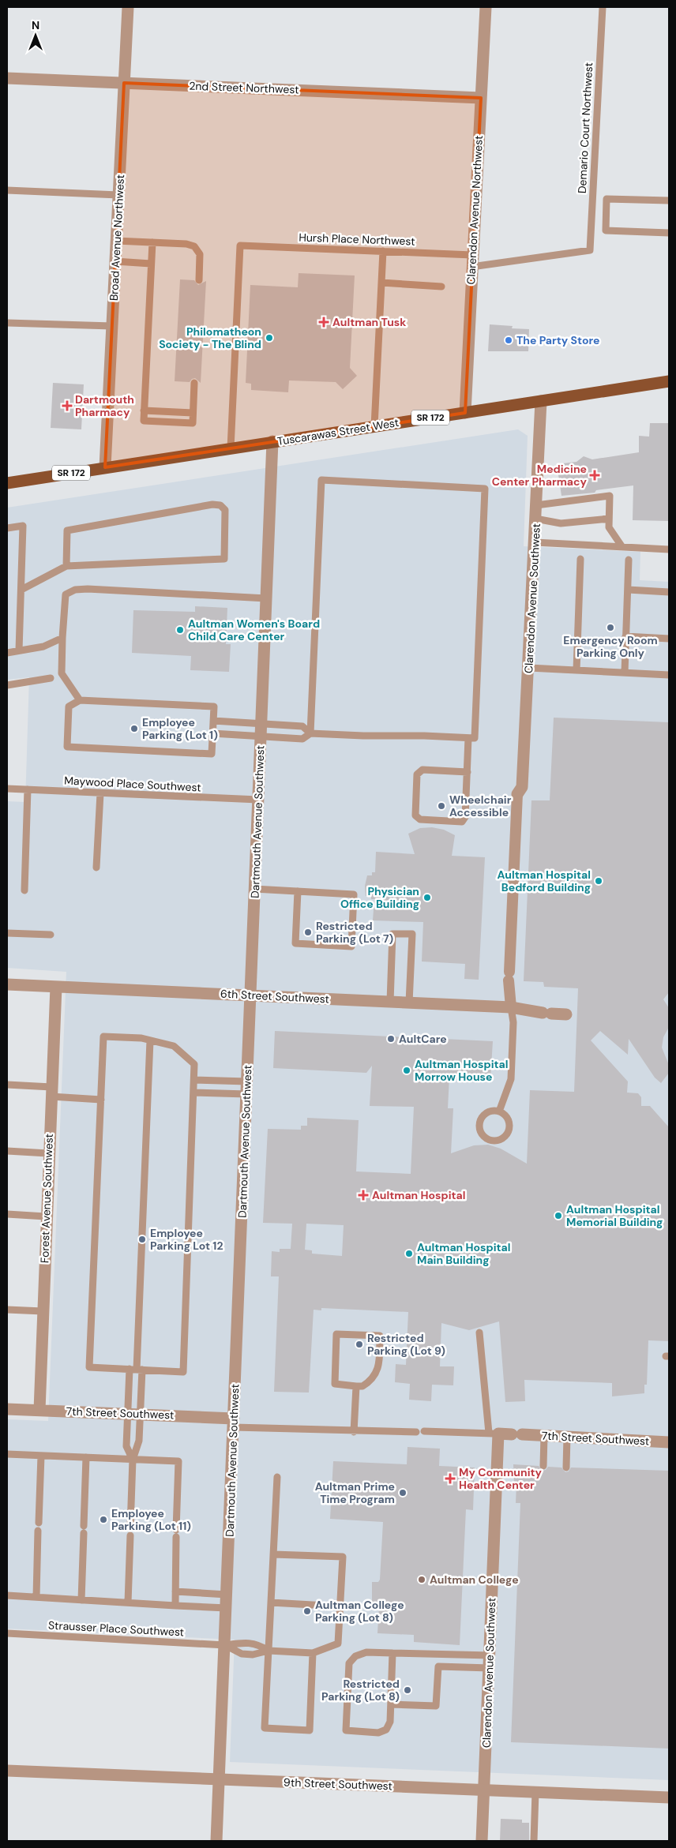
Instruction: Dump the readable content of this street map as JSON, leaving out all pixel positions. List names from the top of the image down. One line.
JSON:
{"streets":{"main road":["SR 172","Tuscarawas Street West"],"street":["2nd Street Northwest","Clarendon Avenue Northwest","Broad Avenue Northwest","Clarendon Avenue Southwest","Dartmouth Avenue Southwest","6th Street Southwest","Forest Avenue Southwest","7th Street Southwest","9th Street Southwest"],"lane":["Demario Court Northwest","Hursh Place Northwest","Maywood Place Southwest","Strausser Place Southwest"]},"crossings":[["2nd Street Northwest","Clarendon Avenue Northwest"],["2nd Street Northwest","Broad Avenue Northwest"],["Demario Court Northwest","Hursh Place Northwest"],["Clarendon Avenue Northwest","Hursh Place Northwest"],["Clarendon Avenue Northwest","Tuscarawas Street West"],["Broad Avenue Northwest","Tuscarawas Street West"],["Hursh Place Northwest","Tuscarawas Street West"],["Tuscarawas Street West","Clarendon Avenue Southwest"],["Tuscarawas Street West","Dartmouth Avenue Southwest"],["Clarendon Avenue Southwest","7th Street Southwest"],["Clarendon Avenue Southwest","9th Street Southwest"],["Maywood Place Southwest","Dartmouth Avenue Southwest"],["Dartmouth Avenue Southwest","6th Street Southwest"],["Dartmouth Avenue Southwest","7th Street Southwest"],["Dartmouth Avenue Southwest","Strausser Place Southwest"],["Dartmouth Avenue Southwest","9th Street Southwest"],["6th Street Southwest","Forest Avenue Southwest"],["Forest Avenue Southwest","7th Street Southwest"]],"places":{"health":["Aultman Tusk","Dartmouth Pharmacy","Medicine Center Pharmacy","Aultman Hospital","My Community Health Center"],"other":["Philomatheon Society - The Blind","The Party Store","Emergency Room Parking Only","Aultman Women's Board Child Care Center","Employee Parking (Lot 1)","Wheelchair Accessible","Aultman Hospital Bedford Building","Physician Office Building","Restricted Parking (Lot 7)","AultCare","Aultman Hospital Morrow House","Aultman Hospital Memorial Building","Employee Parking Lot 12","Aultman Hospital Main Building","Restricted Parking (Lot 9)","Aultman Prime Time Program","Employee Parking (Lot 11)","Aultman College","Aultman College Parking (Lot 8)","Restricted Parking (Lot 8)"]},"north":"top"}
